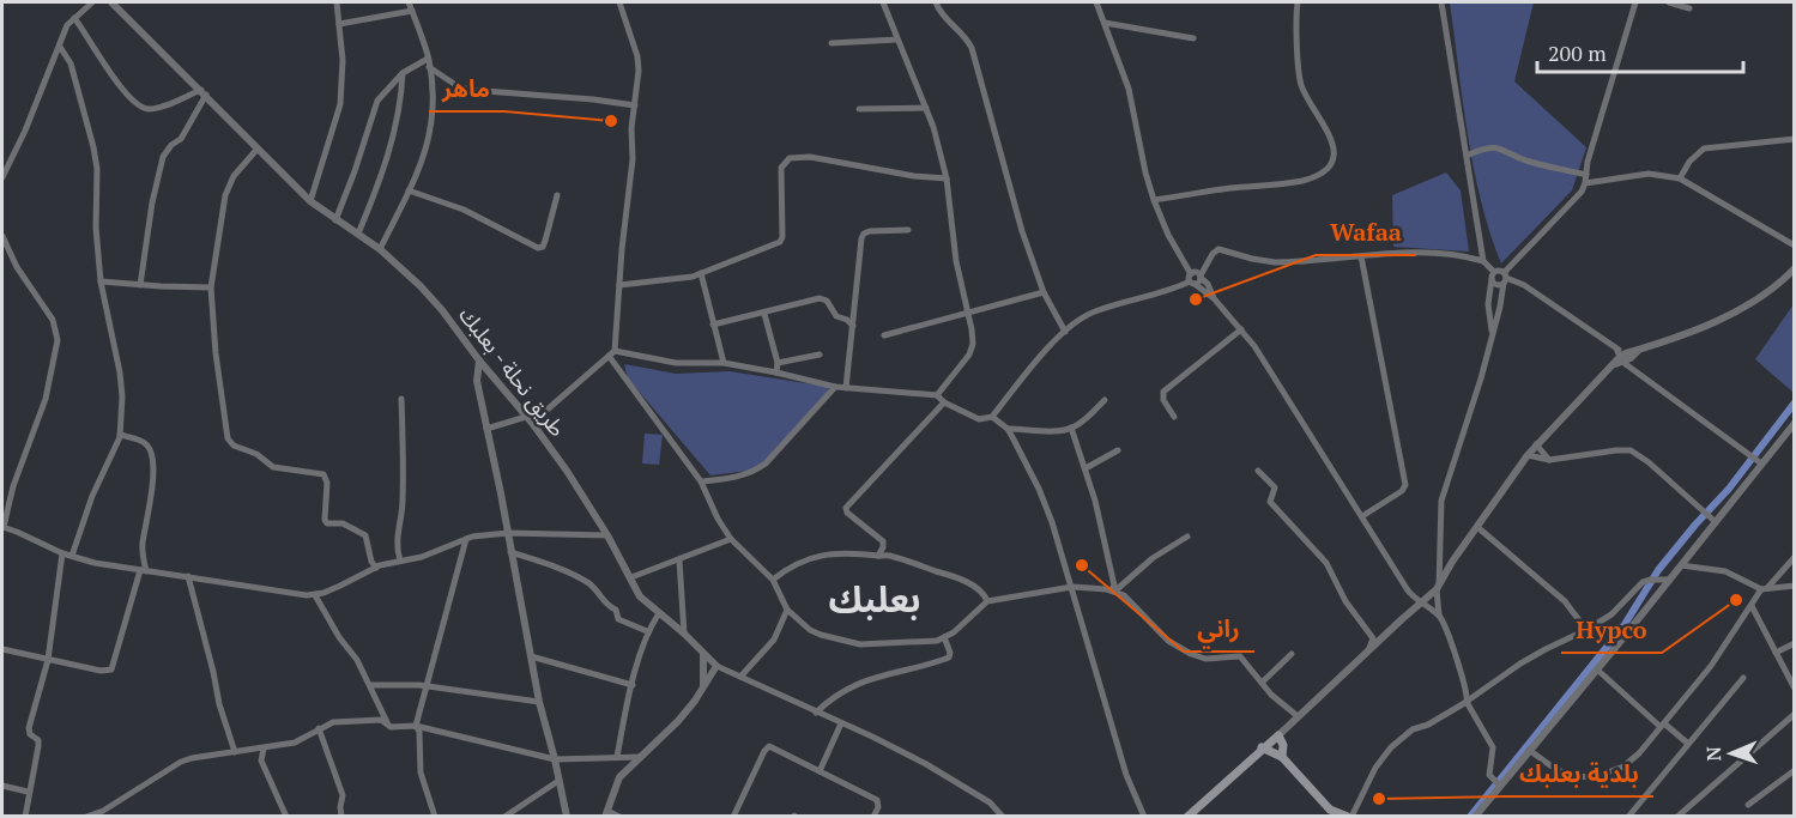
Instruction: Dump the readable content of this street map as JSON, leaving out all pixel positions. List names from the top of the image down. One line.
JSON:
{"streets":{"street":["طريق نحلة - بعلبك"]},"districts":["بعلبك"],"places":["ماهر","Wafaa","راني","Hypco","بلدية بعلبك"],"scale_bar":"200 m","north":"left"}
